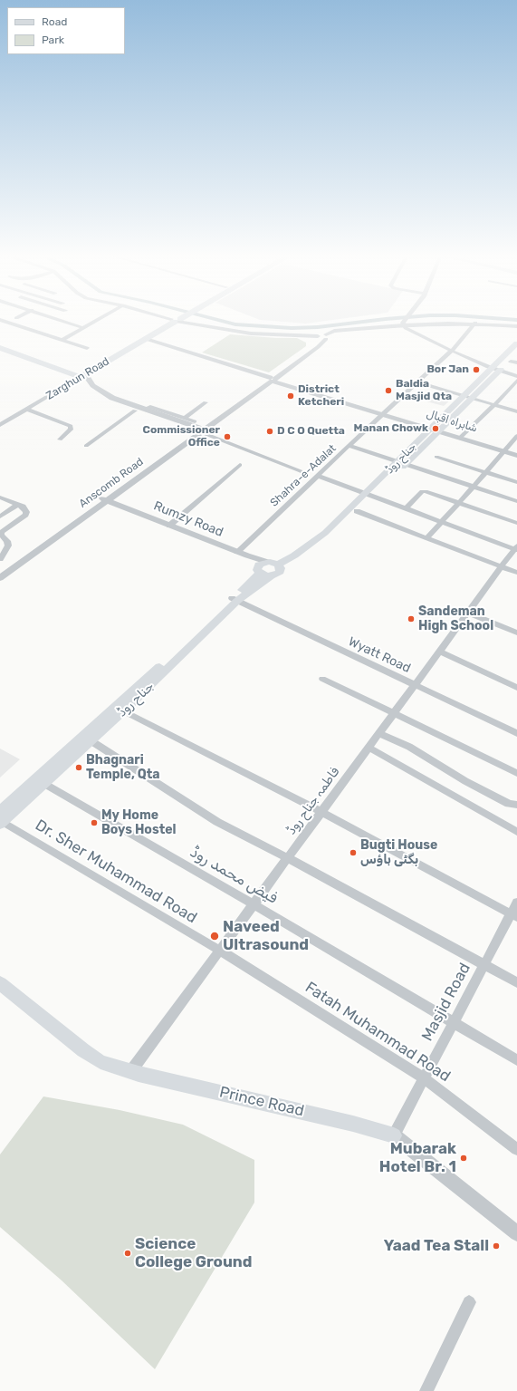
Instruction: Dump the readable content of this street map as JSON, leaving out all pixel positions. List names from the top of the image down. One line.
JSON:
{"streets":{"main road":["Zarghun Road","جناح روڈ","Prince Road"],"street":["شاہراہ اقبال","Shahra-e-Adalat","Anscomb Road","Rumzy Road","Wyatt Road","فاطمہ جناح روڈ","Dr. Sher Muhammad Road","فیض محمد روڈ","Masjid Road","Fatah Muhammad Road"]},"crossings":[["Zarghun Road","شاہراہ اقبال"],["شاہراہ اقبال","جناح روڈ"],["شاہراہ اقبال","Shahra-e-Adalat"],["شاہراہ اقبال","Anscomb Road"],["جناح روڈ","Rumzy Road"],["جناح روڈ","Wyatt Road"],["جناح روڈ","Dr. Sher Muhammad Road"],["جناح روڈ","فیض محمد روڈ"],["Shahra-e-Adalat","Rumzy Road"],["Anscomb Road","Rumzy Road"],["Wyatt Road","فاطمہ جناح روڈ"],["فاطمہ جناح روڈ","Dr. Sher Muhammad Road"],["فاطمہ جناح روڈ","فیض محمد روڈ"],["فاطمہ جناح روڈ","Fatah Muhammad Road"],["فاطمہ جناح روڈ","Prince Road"],["Dr. Sher Muhammad Road","Fatah Muhammad Road"],["فیض محمد روڈ","Masjid Road"],["Masjid Road","Fatah Muhammad Road"],["Masjid Road","Prince Road"]],"places":["Bor Jan","Baldia Masjid Qta","District Ketcheri","Manan Chowk","D C O Quetta","Commissioner Office","Sandeman High School","Bhagnari Temple, Qta","My Home Boys Hostel","Bugti House بگٹی ہاؤس","Naveed Ultrasound","Mubarak Hotel Br. 1","Yaad Tea Stall","Science College Ground"],"legend":["Road","Park"]}
